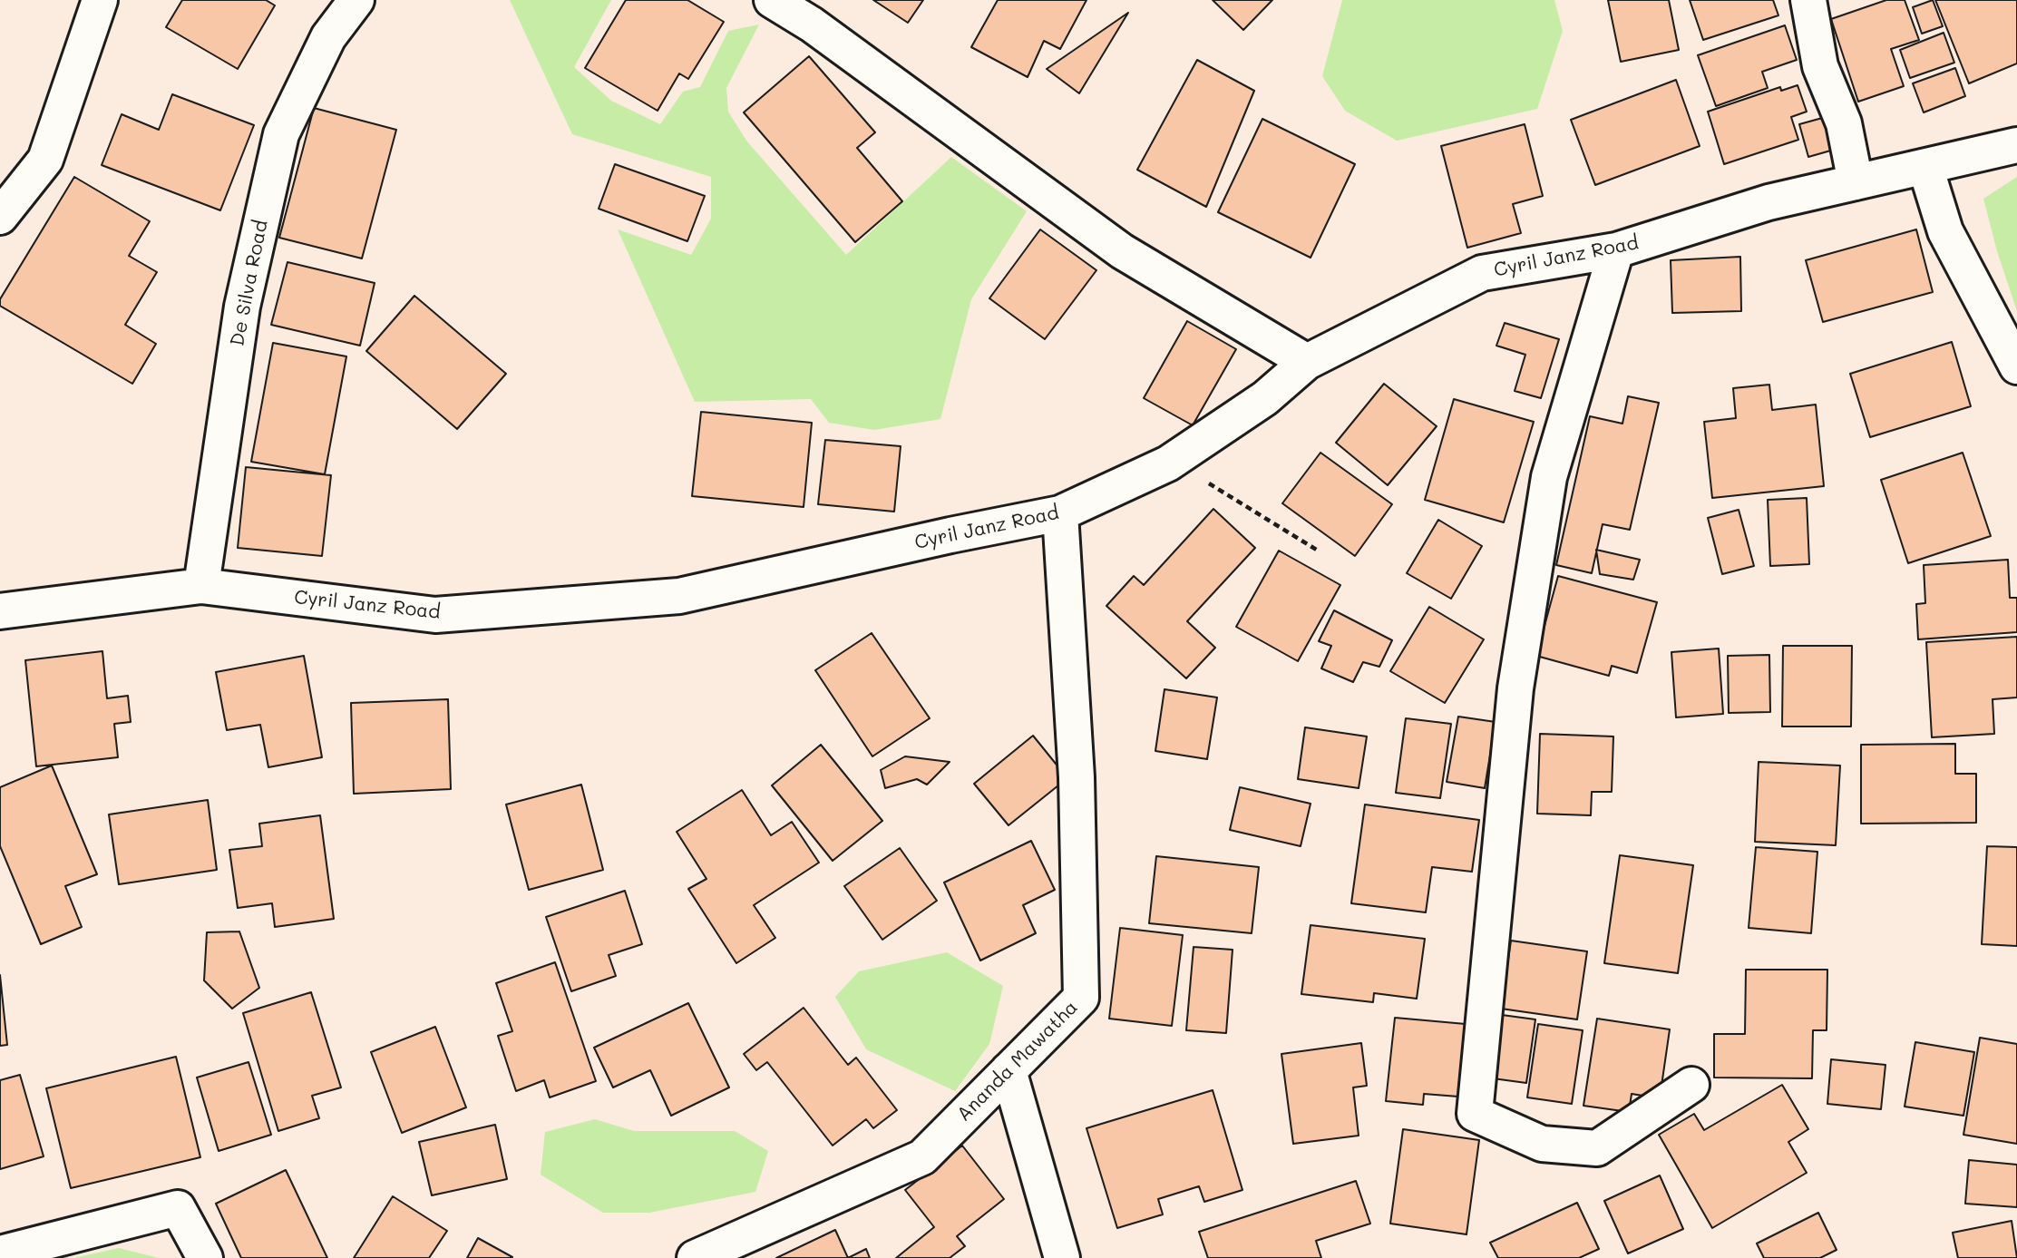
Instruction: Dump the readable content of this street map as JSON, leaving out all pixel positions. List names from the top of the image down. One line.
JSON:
{"streets":{"street":["Cyril Janz Road","De Silva Road","Ananda Mawatha"]},"crossings":[["Cyril Janz Road","De Silva Road"],["Cyril Janz Road","Ananda Mawatha"]]}
